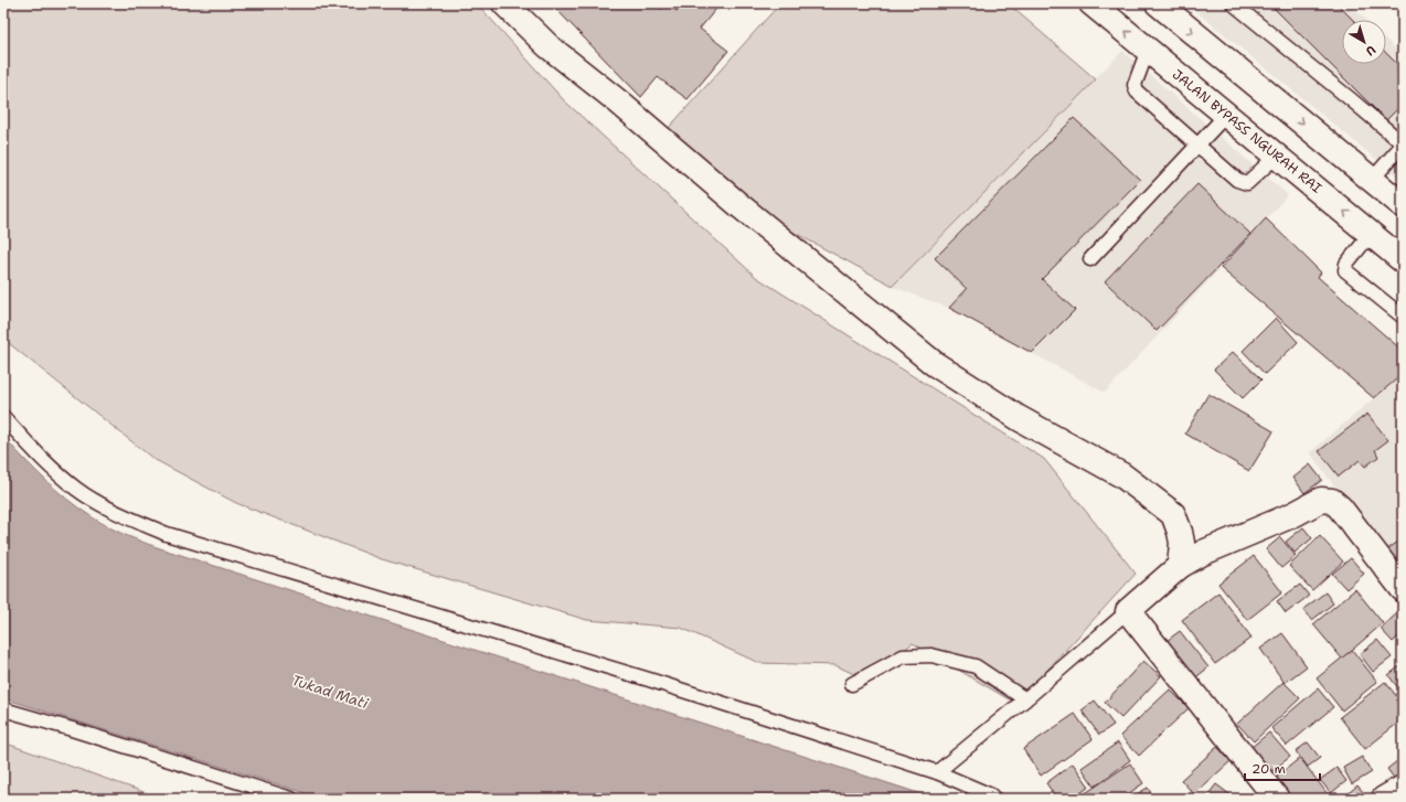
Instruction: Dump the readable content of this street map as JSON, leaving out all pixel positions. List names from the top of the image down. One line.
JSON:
{"streets":{"main road":["JALAN BYPASS NGURAH RAI"]},"water":["Tukad Mati"],"scale_bar":"20 m","north":"bottom right"}
